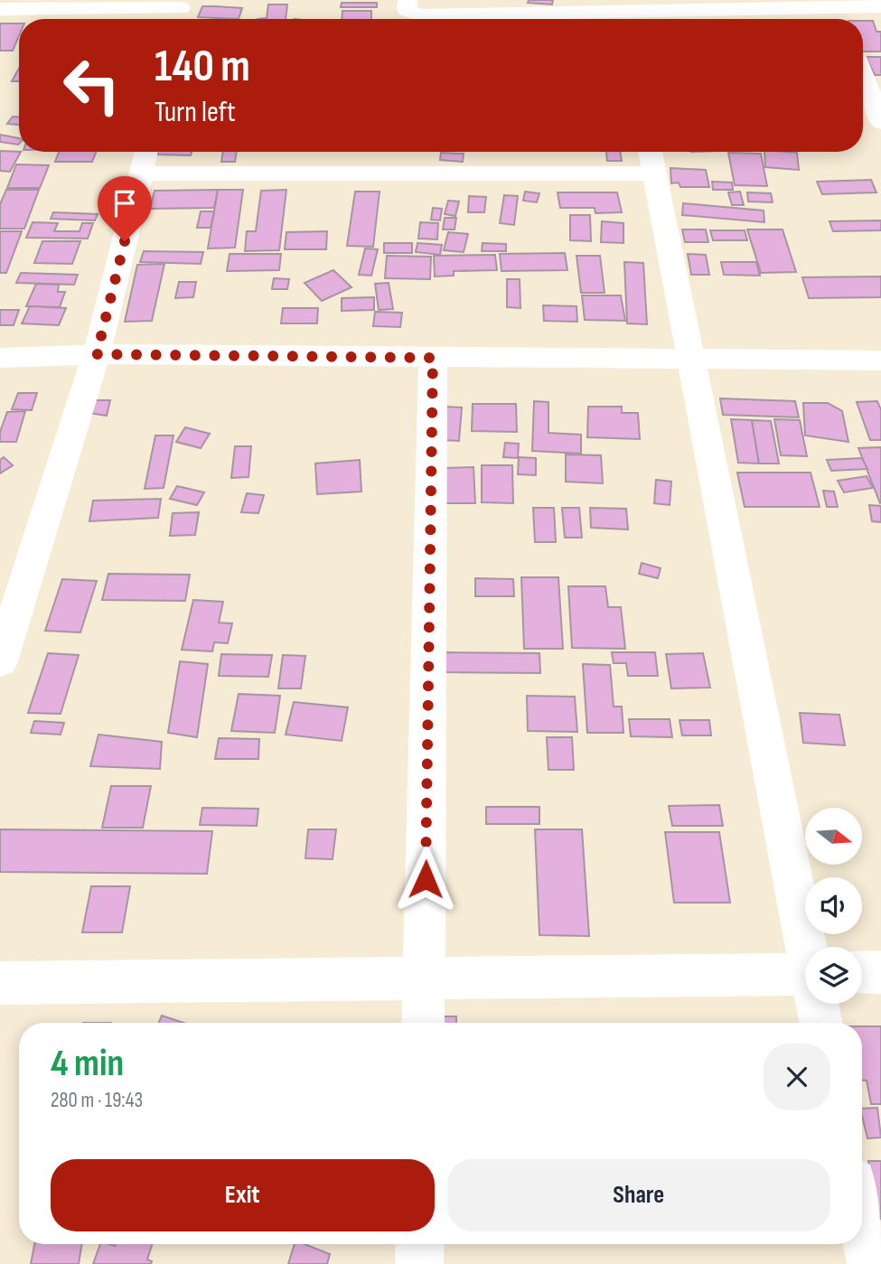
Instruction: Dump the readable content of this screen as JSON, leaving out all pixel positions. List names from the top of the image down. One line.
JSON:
{"north":"right","page":{"turn":["140 m","Turn left"],"heading":["4 min","280 m · 19:43"],"buttons":["Exit","Share"]}}
